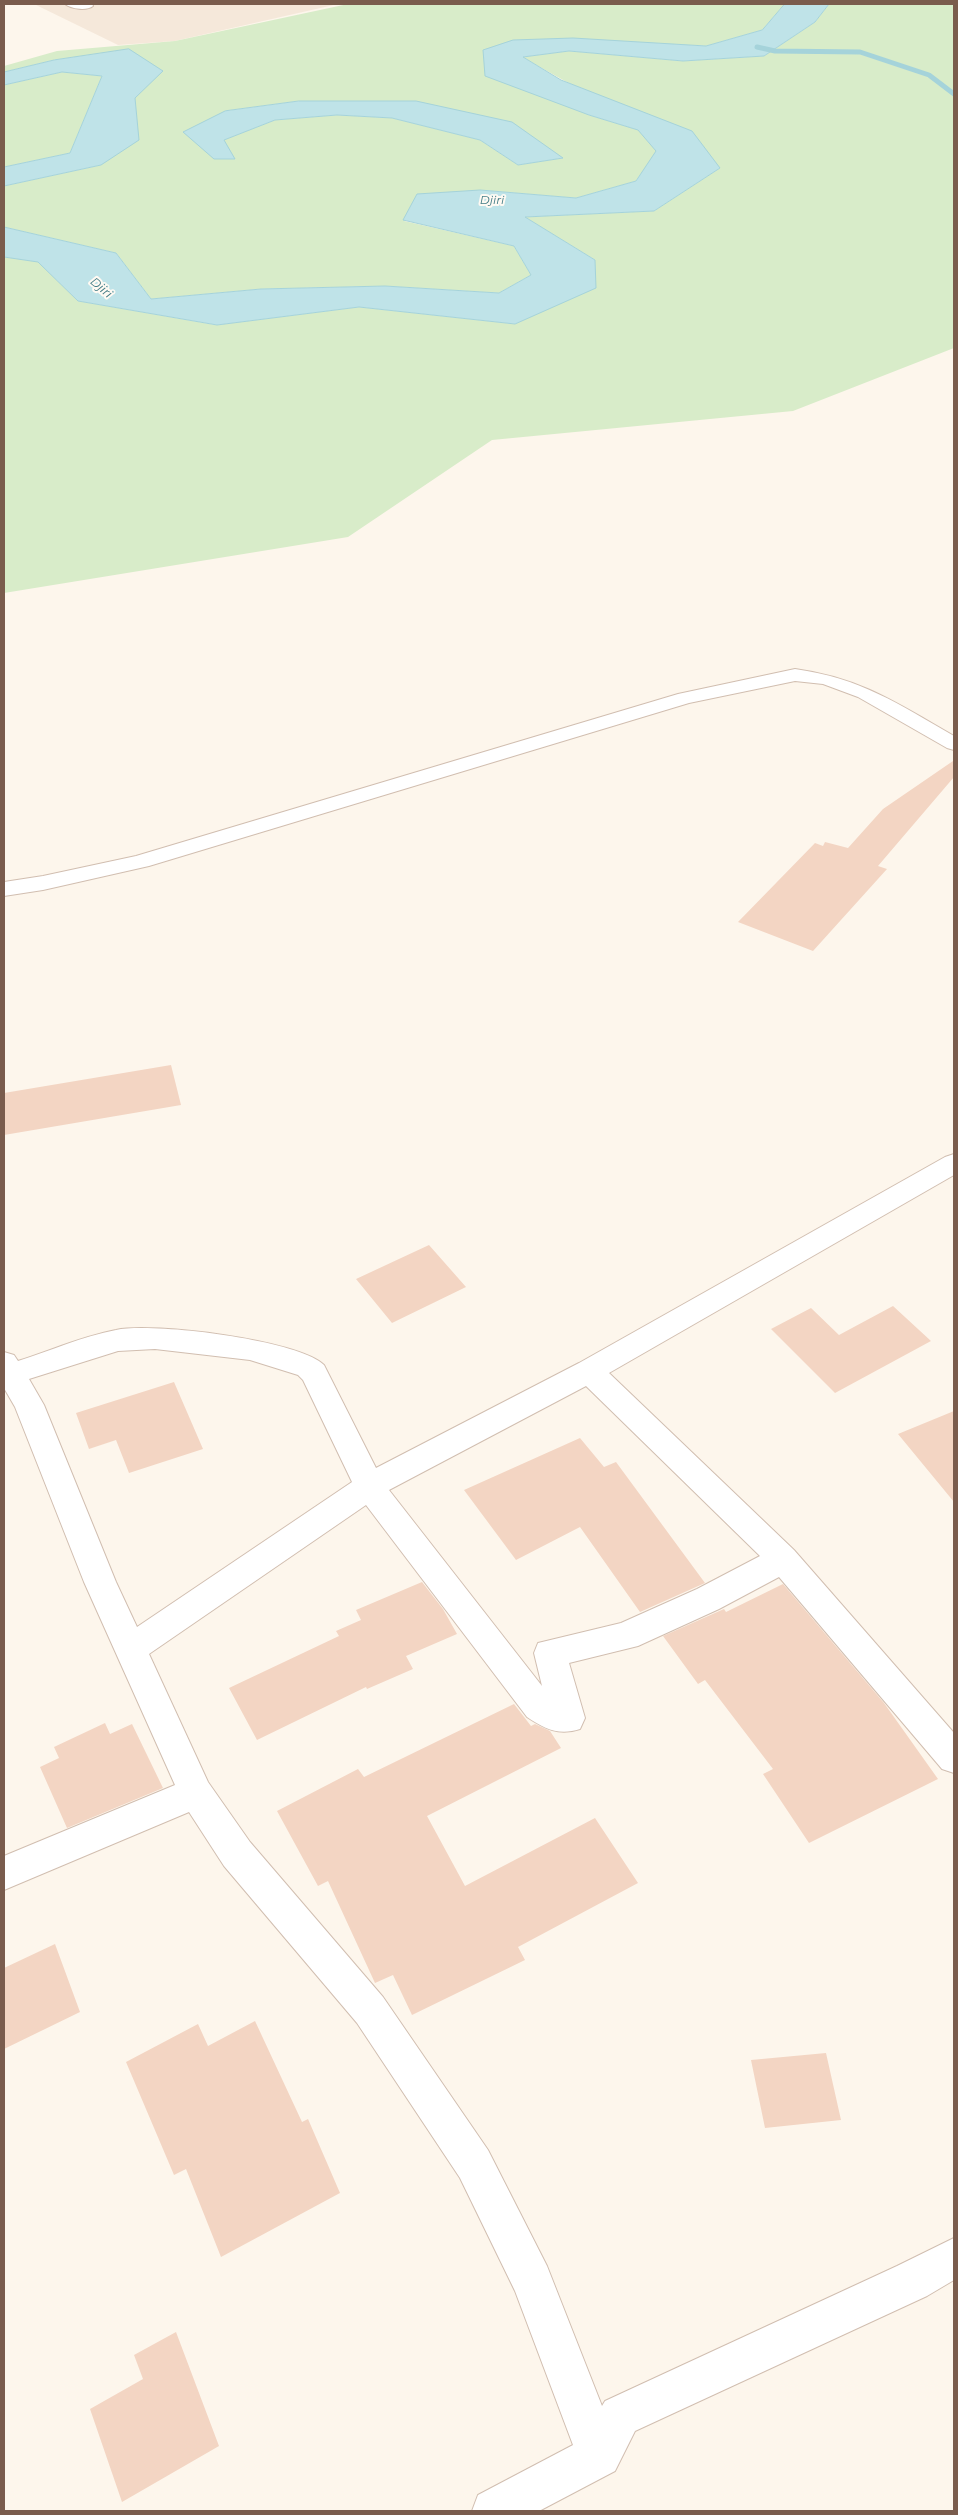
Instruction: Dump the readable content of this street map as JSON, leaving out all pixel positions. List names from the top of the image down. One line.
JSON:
{"water":["Djiri"]}
